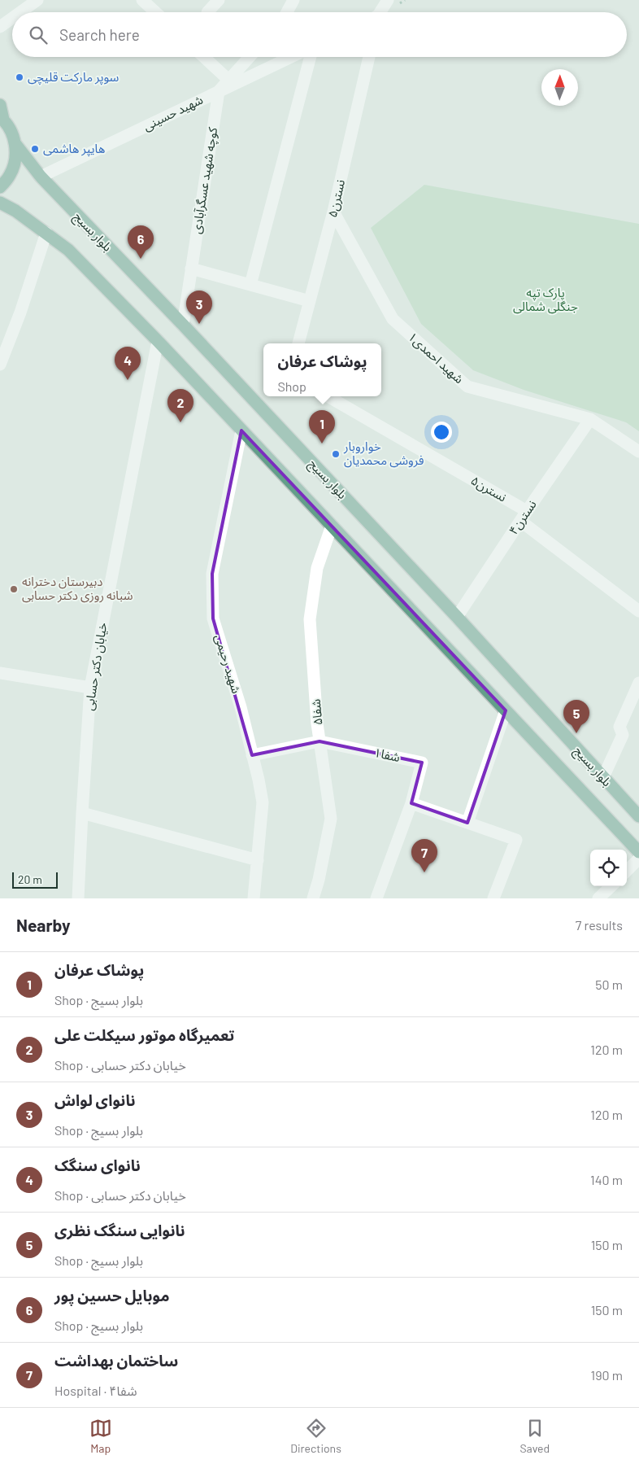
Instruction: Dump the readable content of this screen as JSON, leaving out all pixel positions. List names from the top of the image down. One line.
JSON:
{"streets":{"main road":["بلوار بسیج"],"street":["شهید حسینی","کوچه شهید عسگرآبادی","نسترن۵","شهید احمدی۱","نسترن۴","شهید رحیمی","خیابان دکتر حسابی","شفا۵","شفا۱"]},"crossings":[["شهید حسینی","کوچه شهید عسگرآبادی"],["شهید حسینی","بلوار بسیج"],["کوچه شهید عسگرآبادی","بلوار بسیج"],["نسترن۵","شهید احمدی۱"],["نسترن۵","نسترن۴"],["بلوار بسیج","نسترن۴"],["بلوار بسیج","شهید رحیمی"],["بلوار بسیج","خیابان دکتر حسابی"],["بلوار بسیج","شفا۵"],["شهید احمدی۱","نسترن۴"],["شهید رحیمی","شفا۱"],["شفا۵","شفا۱"]],"parks":["پارک تپه جنگلی شمالی"],"places":["سوپر مارکت قلیچی","هایپر هاشمی","خواروبار فروشی محمدیان","دبیرستان دخترانه شبانه روزی دکتر حسابی"],"scale_bar":"20 m","north":"top","page":{"search":"Search here","pins":["6","3","4","2","1","5","7"],"popup":["پوشاک عرفان","Shop"],"scale":"20 m","heading":["Nearby","7 results"],"list":[{"mark":"1","name":"پوشاک عرفان","note":"Shop · بلوار بسیج","value":"50 m"},{"mark":"2","name":"تعمیرگاه موتور سیکلت علی","note":"Shop · خیابان دکتر حسابی","value":"120 m"},{"mark":"3","name":"نانوای لواش","note":"Shop · بلوار بسیج","value":"120 m"},{"mark":"4","name":"نانوای سنگک","note":"Shop · خیابان دکتر حسابی","value":"140 m"},{"mark":"5","name":"نانوایی سنگک نظری","note":"Shop · بلوار بسیج","value":"150 m"},{"mark":"6","name":"موبایل حسین پور","note":"Shop · بلوار بسیج","value":"150 m"},{"mark":"7","name":"ساختمان بهداشت","note":"Hospital · شفا۴","value":"190 m"}],"nav":["Map","Directions","Saved"]}}
